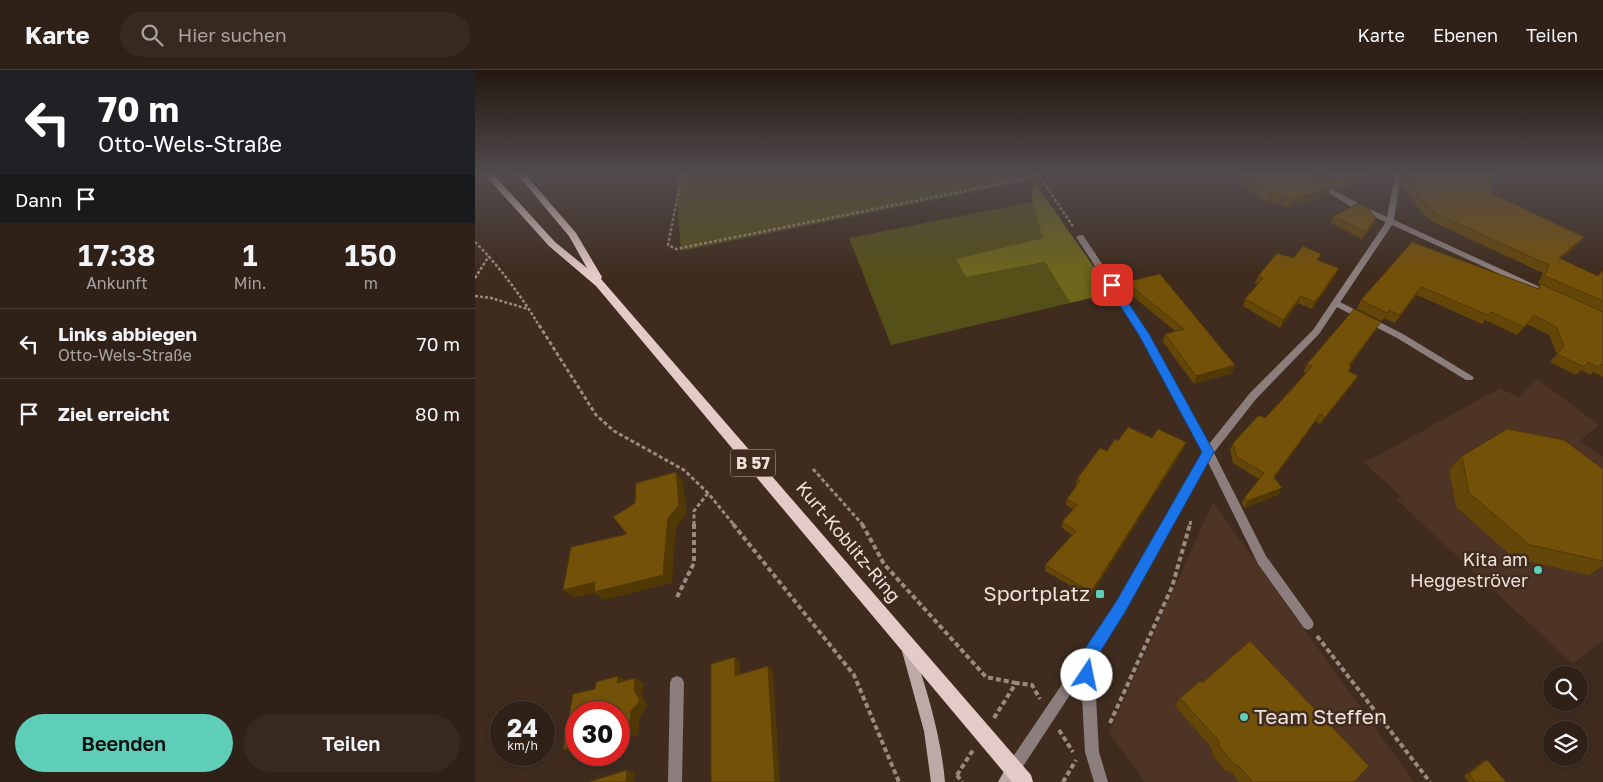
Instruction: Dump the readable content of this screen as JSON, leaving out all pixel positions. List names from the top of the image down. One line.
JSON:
{"streets":{"main road":["B 57","Kurt-Koblitz-Ring"]},"places":{"other":["Kita am Heggeströver","Team Steffen"],"transit":["Sportplatz"]},"page":{"header":"Karte","search":"Hier suchen","nav":["Karte","Ebenen","Teilen"],"turn":["70 m","Otto-Wels-Straße"],"then":"Dann","eta":["17:38","Ankunft","1","Min.","150","m"],"list":[{"name":"Links abbiegen","note":"Otto-Wels-Straße","value":"70 m"},{"name":"Ziel erreicht","value":"80 m"}],"speed":"24 km/h","limit":"30","buttons":["Beenden","Teilen"]}}
